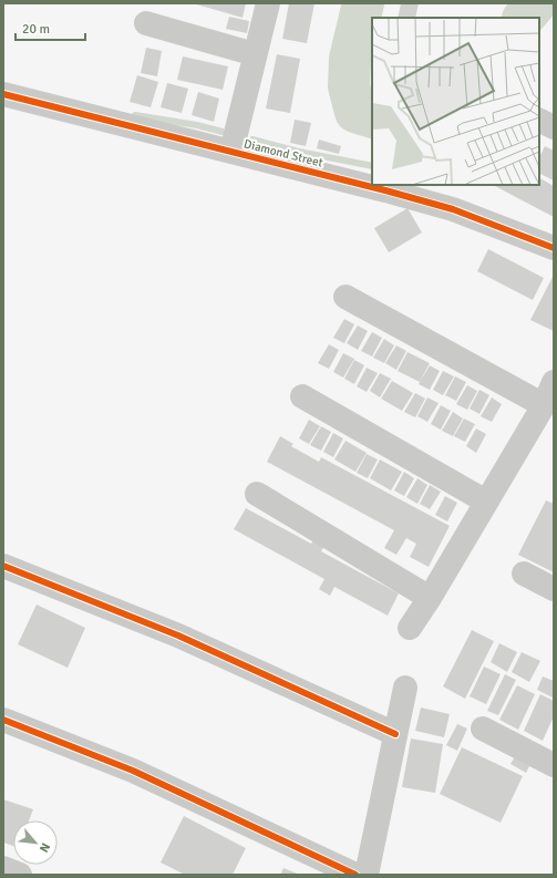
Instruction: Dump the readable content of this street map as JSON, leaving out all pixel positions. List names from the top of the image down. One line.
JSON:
{"streets":{"street":["Diamond Street"]},"scale_bar":"20 m","north":"bottom right"}
